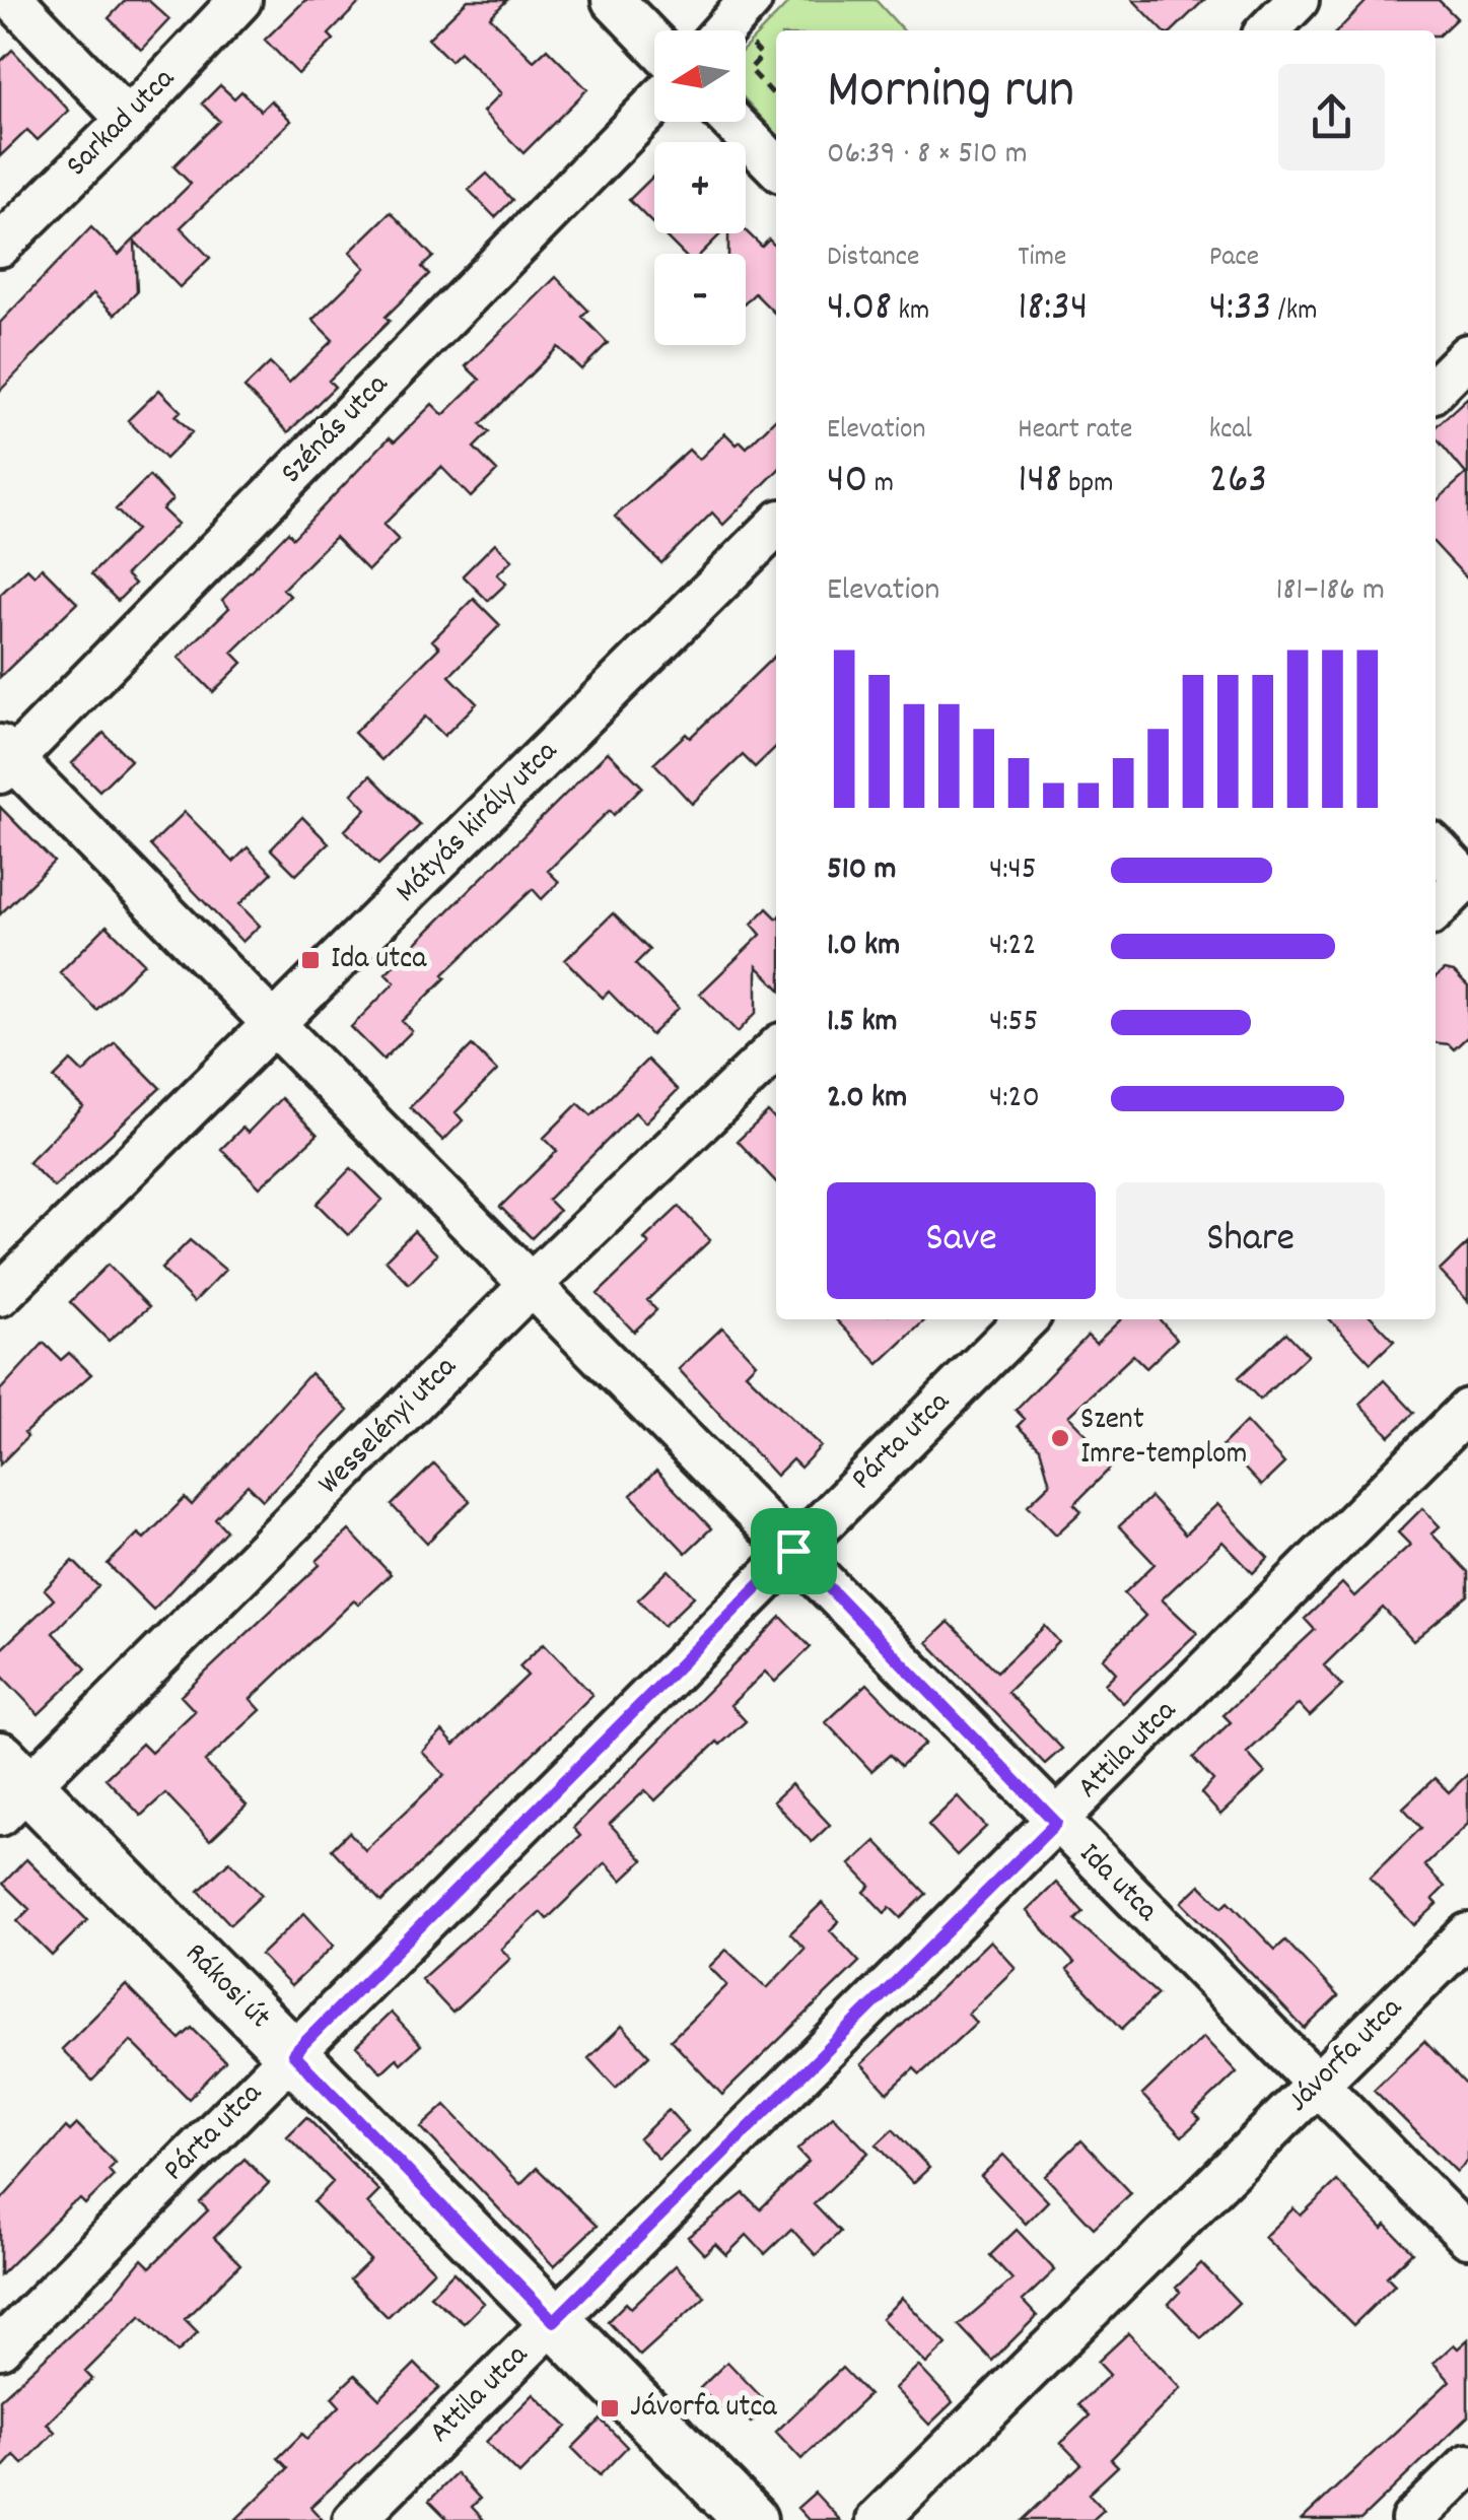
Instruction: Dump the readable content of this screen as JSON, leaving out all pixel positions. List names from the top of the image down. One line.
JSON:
{"streets":{"main road":["Rákosi út"],"street":["Sarkad utca","Szénás utca","Mátyás király utca","Wesselényi utca","Párta utca","Attila utca","Ida utca","Jávorfa utca"]},"crossings":[["Szénás utca","Ida utca"],["Mátyás király utca","Ida utca"],["Wesselényi utca","Ida utca"],["Wesselényi utca","Rákosi út"],["Párta utca","Ida utca"],["Párta utca","Rákosi út"],["Attila utca","Ida utca"],["Attila utca","Rákosi út"],["Ida utca","Jávorfa utca"]],"places":{"transit":["Ida utca","Jávorfa utca"],"other":["Szent Imre-templom"]},"north":"left","page":{"map_buttons":["+","−"],"heading":["Morning run","06:39 · 8 × 510 m"],"stats":[["Distance","4.08 km"],["Time","18:34"],["Pace","4:33 /km"],["Elevation","40 m"],["Heart rate","148 bpm"],["kcal","263"]],"chart":["Elevation","181–186 m"],"list":[{"name":"510 m","note":"4:45"},{"name":"1.0 km","note":"4:22"},{"name":"1.5 km","note":"4:55"},{"name":"2.0 km","note":"4:20"}],"buttons":["Save","Share"]}}
